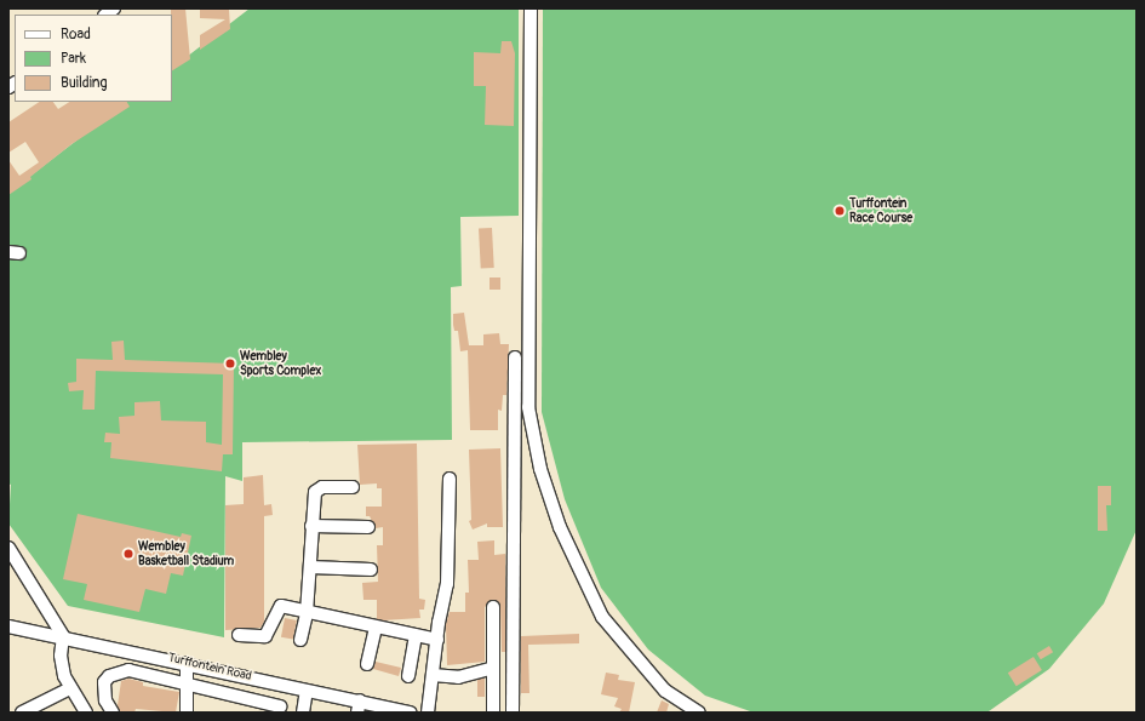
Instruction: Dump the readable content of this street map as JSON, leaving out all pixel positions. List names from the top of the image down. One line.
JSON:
{"streets":{"street":["Turffontein Road"]},"places":["Turffontein Race Course","Wembley Sports Complex","Wembley Basketball Stadium"],"legend":["Road","Park","Building"]}
